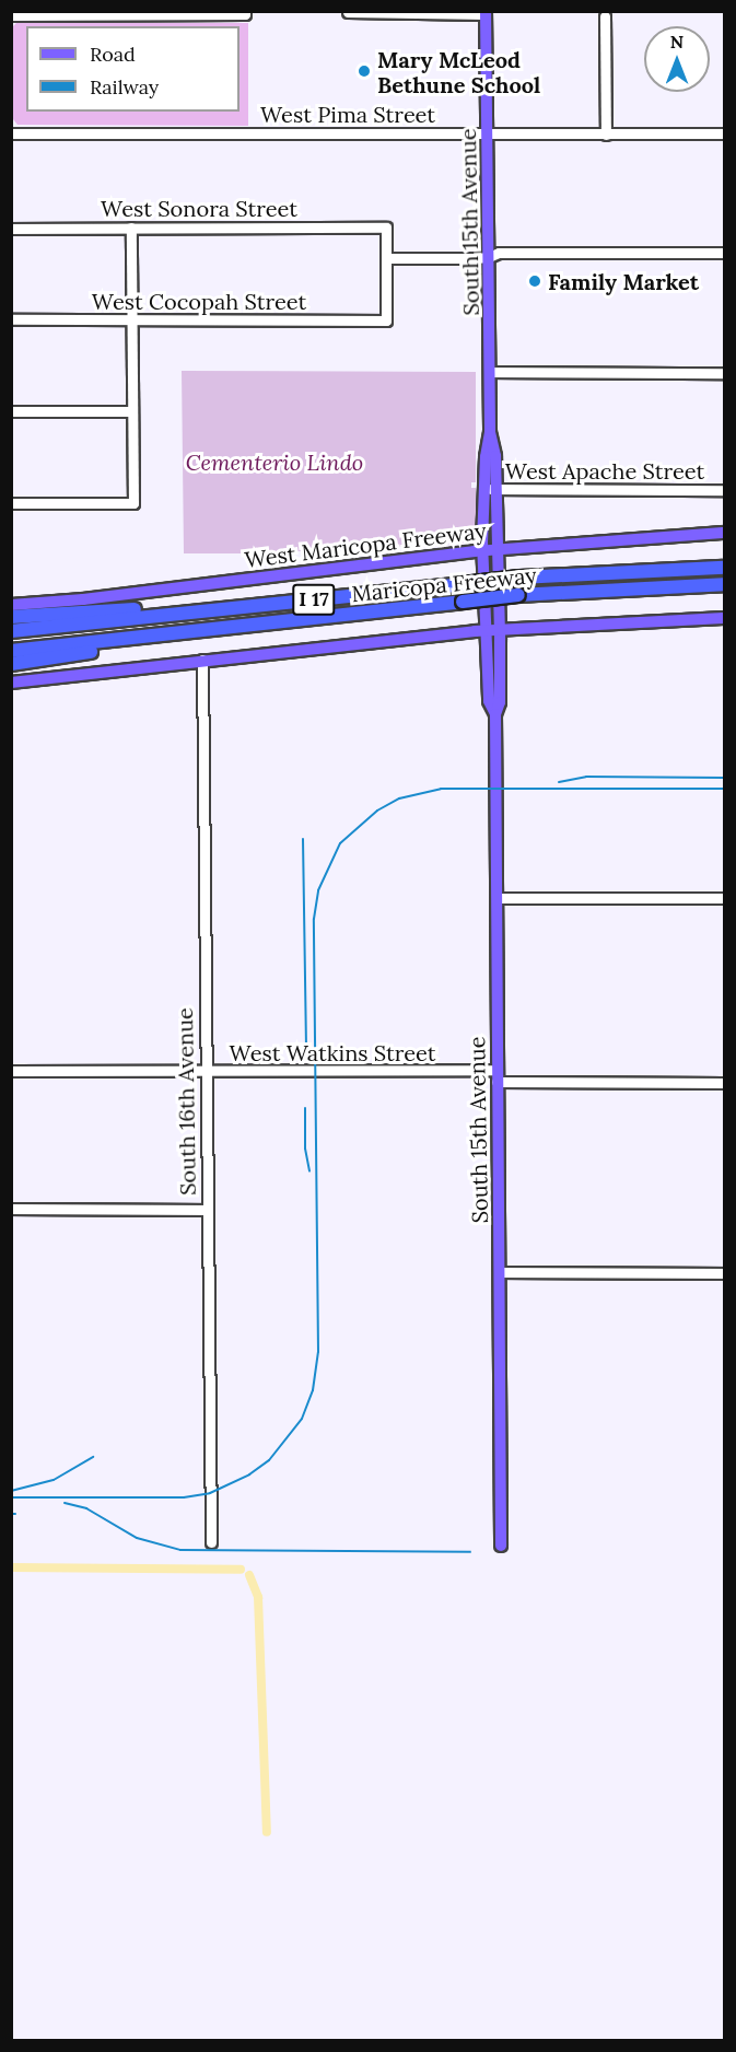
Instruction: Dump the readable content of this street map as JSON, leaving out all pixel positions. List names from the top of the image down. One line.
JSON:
{"streets":{"highway":["Maricopa Freeway","I 17"],"main road":["South 15th Avenue","West Maricopa Freeway"],"street":["West Pima Street","West Sonora Street","West Cocopah Street","West Apache Street","West Watkins Street","South 16th Avenue"]},"crossings":[["West Pima Street","South 15th Avenue"],["West Sonora Street","West Cocopah Street"],["South 15th Avenue","West Apache Street"],["South 15th Avenue","West Maricopa Freeway"],["South 15th Avenue","West Watkins Street"],["West Watkins Street","South 16th Avenue"]],"parks":["Cementerio Lindo"],"places":["Mary McLeod Bethune School","Family Market"],"legend":["Road","Railway"],"north":"top"}
